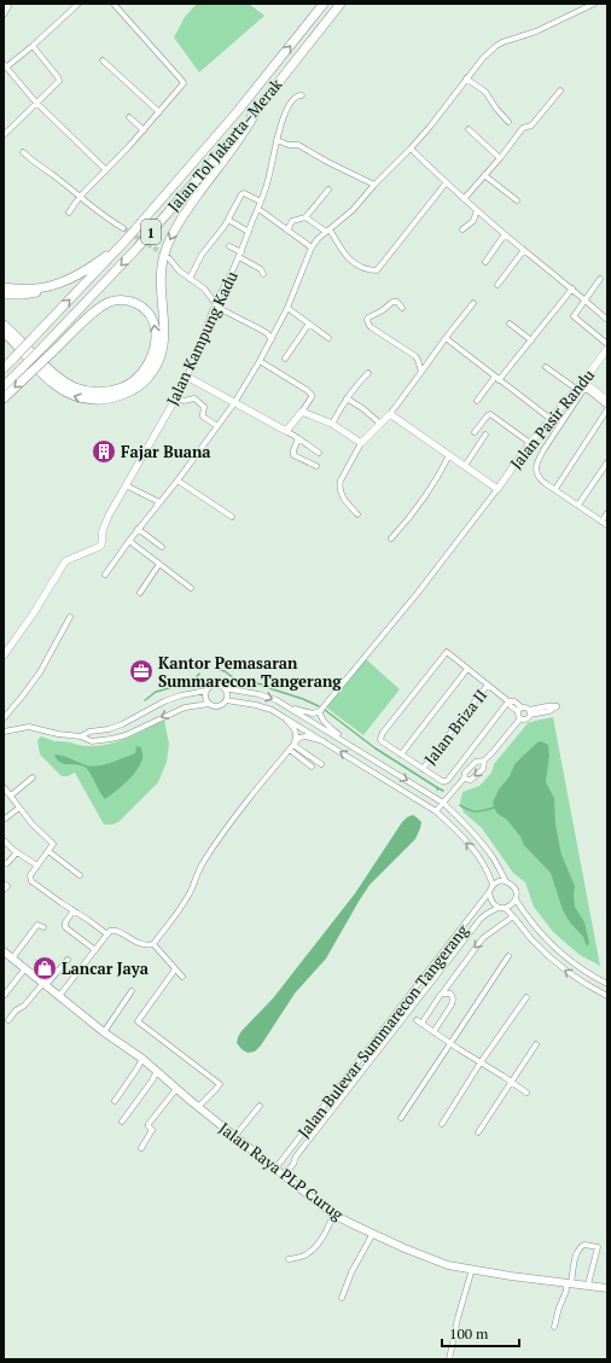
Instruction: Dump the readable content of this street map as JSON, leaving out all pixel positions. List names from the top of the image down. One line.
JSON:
{"streets":{"highway":["Jalan Tol Jakarta–Merak","1"],"main road":["Jalan Raya PLP Curug"],"street":["Jalan Kampung Kadu","Jalan Pasir Randu","Jalan Briza II","Jalan Bulevar Summarecon Tangerang"]},"crossings":[["Jalan Bulevar Summarecon Tangerang","Jalan Raya PLP Curug"]],"places":{"building":["Fajar Buana"],"office":["Kantor Pemasaran Summarecon Tangerang"],"shop":["Lancar Jaya"]},"scale_bar":"100 m"}
